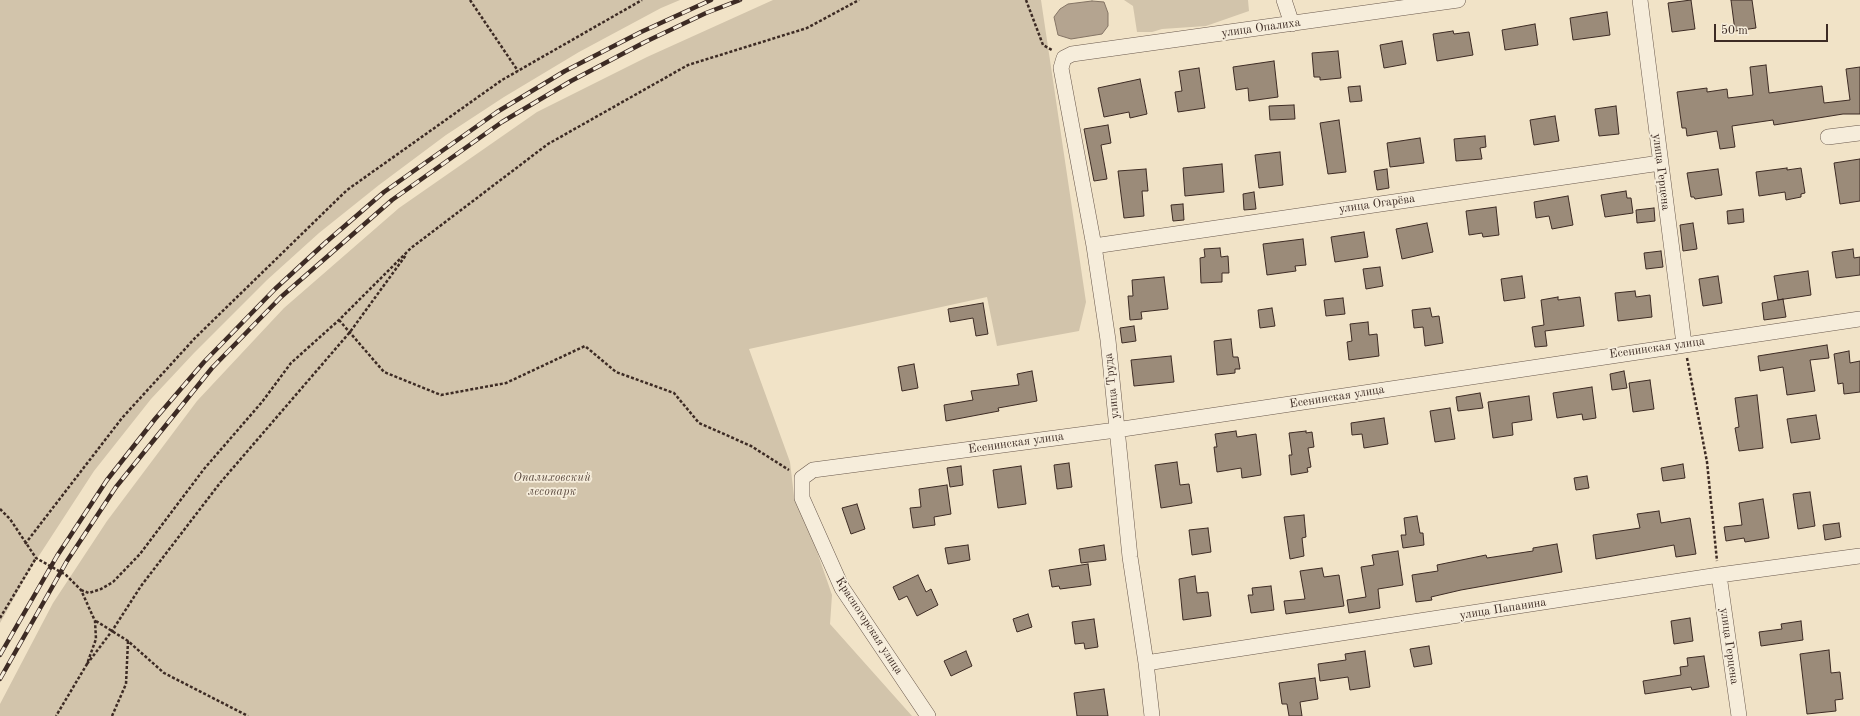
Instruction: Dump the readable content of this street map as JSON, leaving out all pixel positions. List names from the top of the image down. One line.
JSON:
{"streets":{"street":["улица Опалиха","улица Герцена","улица Огарёва","Есенинская улица","улица Труда","улица Папанина","Красногорская улица"]},"crossings":[["улица Опалиха","улица Труда"],["улица Герцена","улица Огарёва"],["улица Герцена","Есенинская улица"],["улица Герцена","улица Папанина"],["улица Огарёва","улица Труда"],["Есенинская улица","улица Труда"],["Есенинская улица","Красногорская улица"],["улица Труда","улица Папанина"]],"parks":["Опалиховский лесопарк"],"scale_bar":"50 m"}
